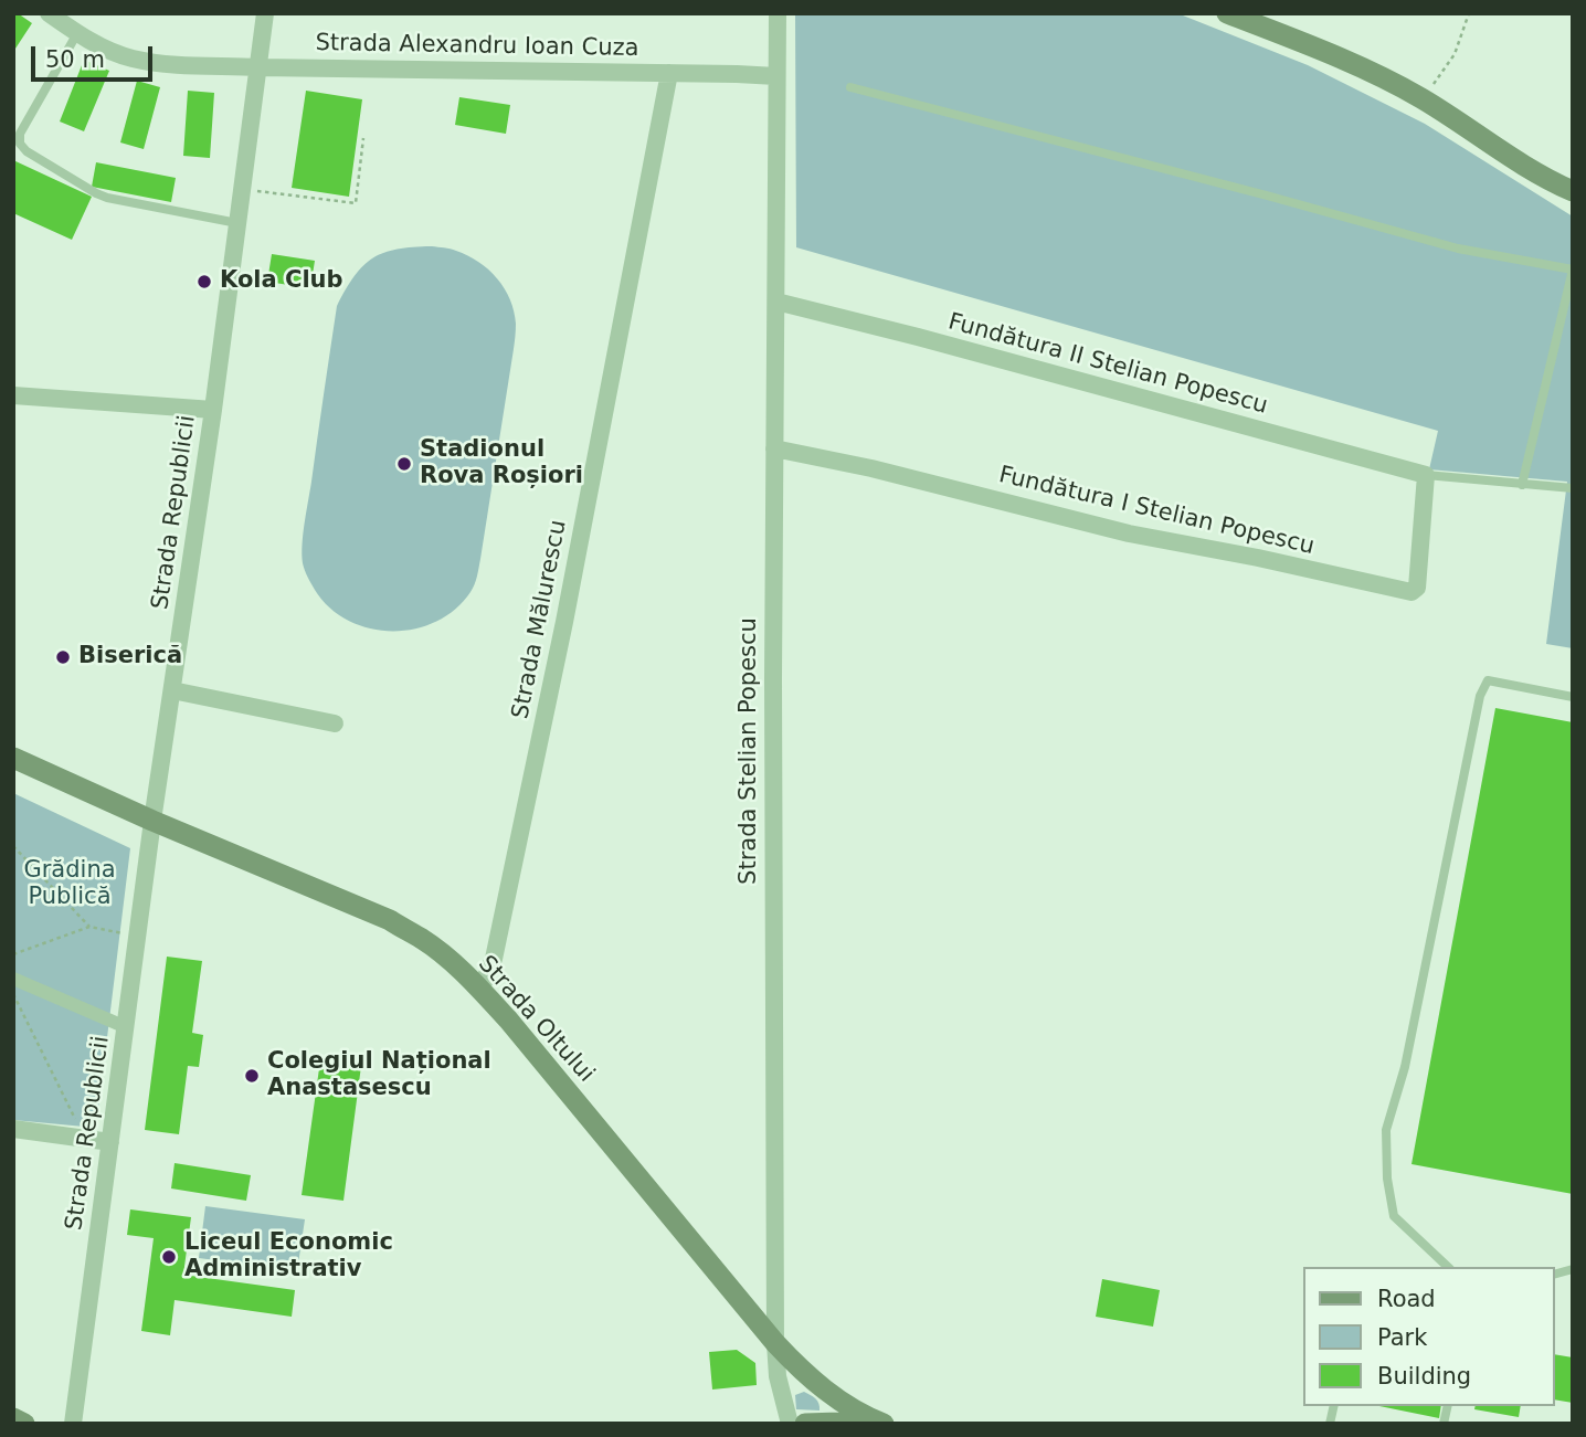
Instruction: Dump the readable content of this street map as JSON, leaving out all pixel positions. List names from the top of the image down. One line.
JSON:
{"streets":{"main road":["Strada Oltului"],"street":["Strada Alexandru Ioan Cuza","Fundătura II Stelian Popescu","Fundătura I Stelian Popescu","Strada Republicii","Strada Mălurescu","Strada Stelian Popescu"]},"crossings":[["Strada Alexandru Ioan Cuza","Strada Republicii"],["Strada Alexandru Ioan Cuza","Strada Mălurescu"],["Strada Alexandru Ioan Cuza","Strada Stelian Popescu"],["Fundătura II Stelian Popescu","Fundătura I Stelian Popescu"],["Fundătura II Stelian Popescu","Strada Stelian Popescu"],["Fundătura I Stelian Popescu","Strada Stelian Popescu"],["Strada Republicii","Strada Oltului"],["Strada Mălurescu","Strada Oltului"],["Strada Stelian Popescu","Strada Oltului"]],"parks":["Grădina Publică"],"places":["Kola Club","Stadionul Rova Roșiori","Biserică","Colegiul Național Anastasescu","Liceul Economic Administrativ"],"legend":["Road","Park","Building"],"scale_bar":"50 m"}
